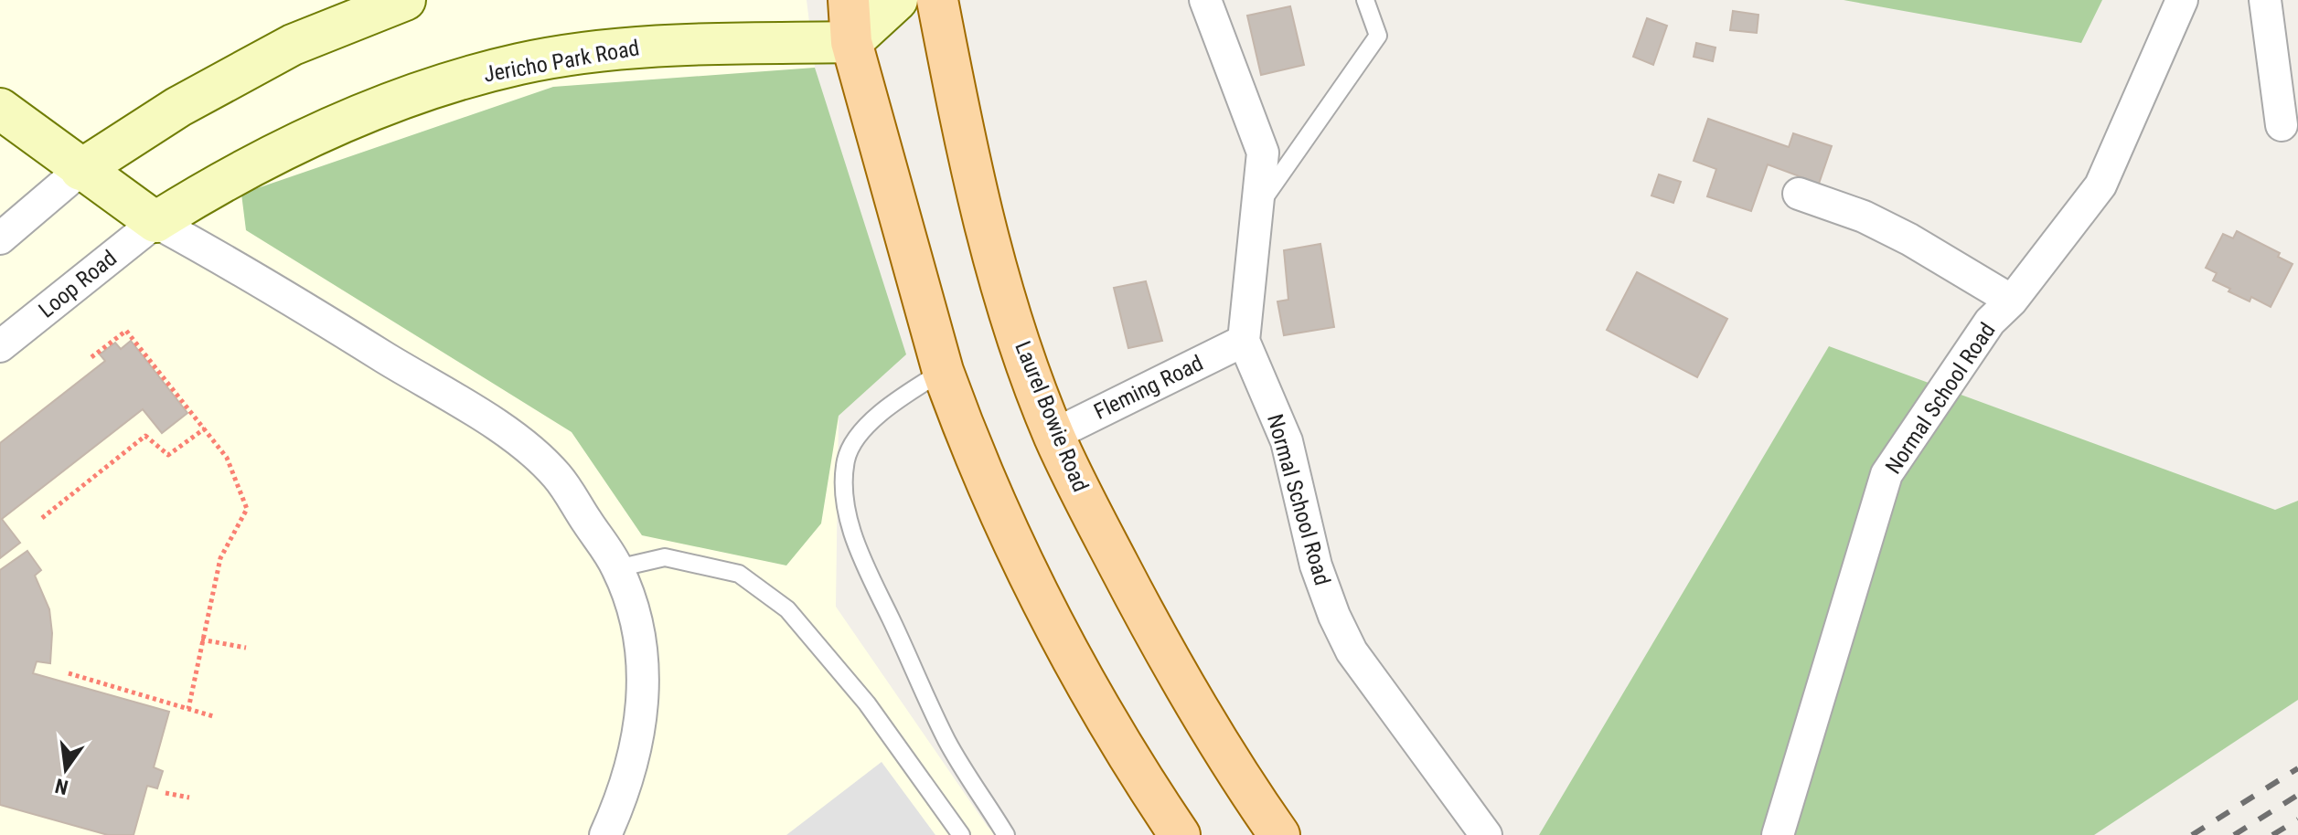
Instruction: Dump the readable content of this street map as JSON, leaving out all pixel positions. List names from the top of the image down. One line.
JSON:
{"streets":{"main road":["Laurel Bowie Road"],"street":["Jericho Park Road","Loop Road","Fleming Road","Normal School Road"]},"crossings":[["Jericho Park Road","Loop Road"],["Fleming Road","Normal School Road"],["Fleming Road","Laurel Bowie Road"]],"north":"bottom"}
